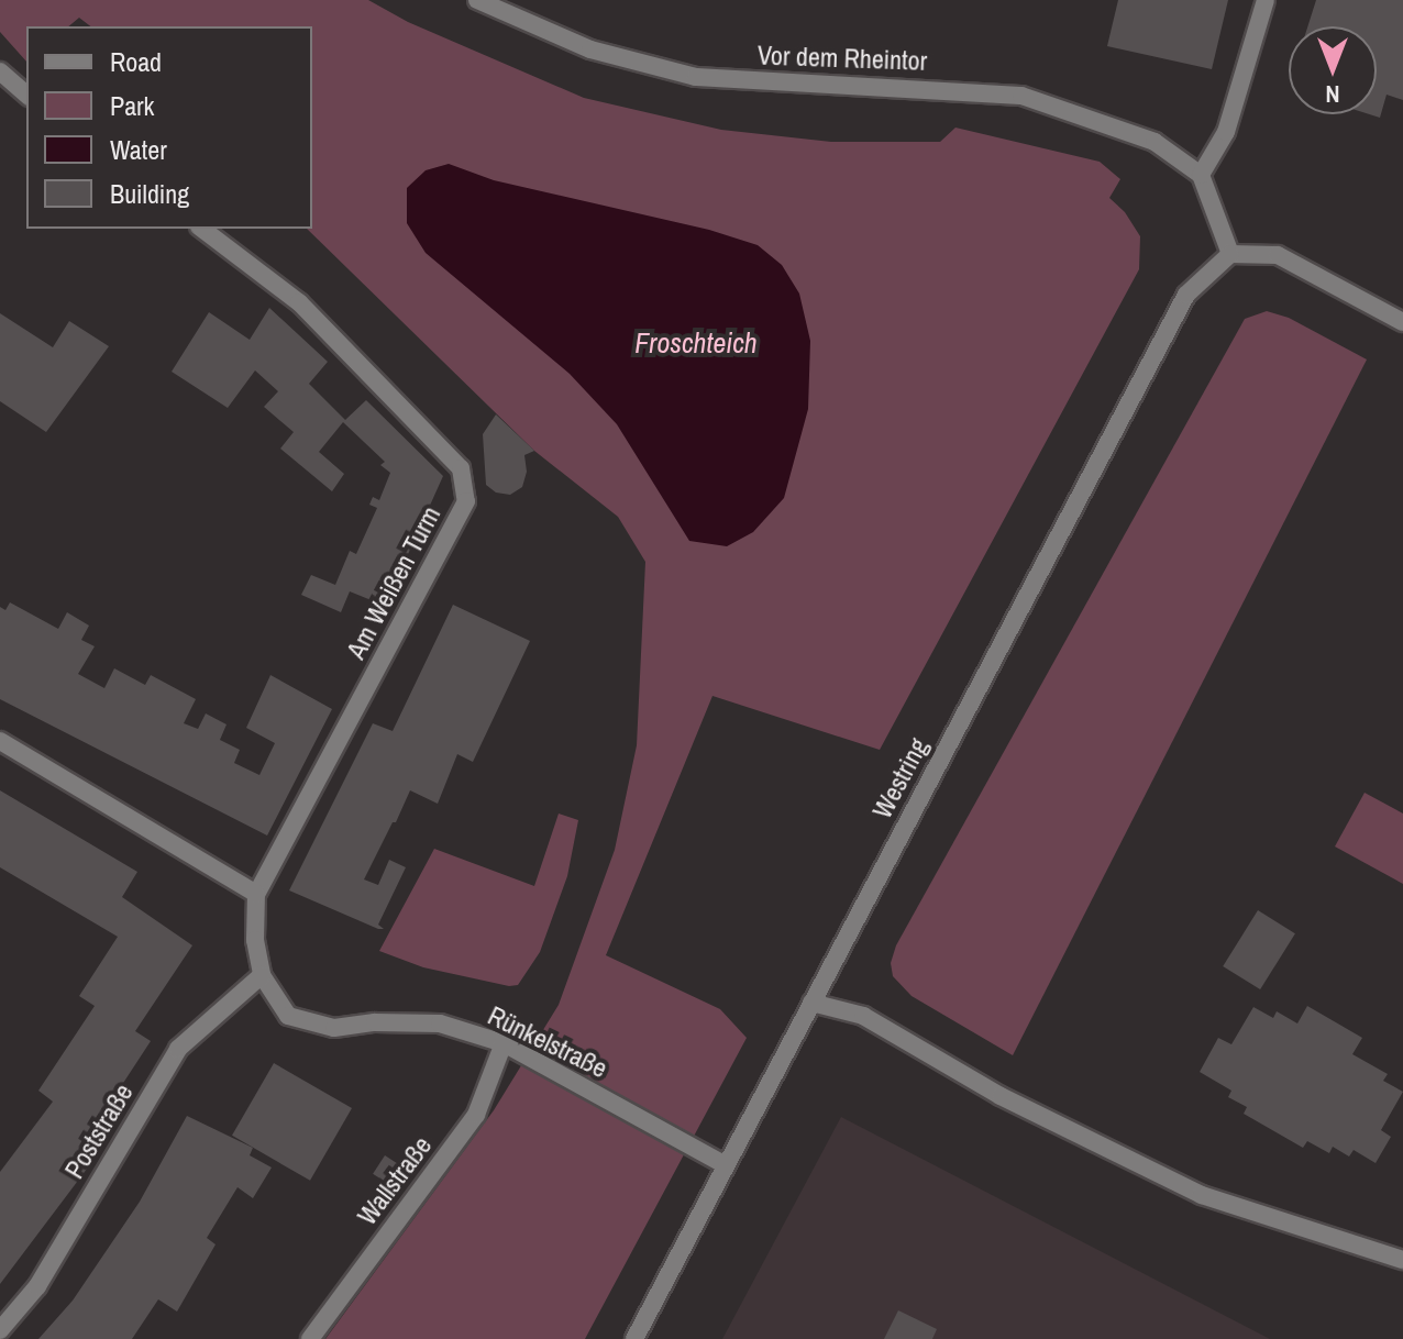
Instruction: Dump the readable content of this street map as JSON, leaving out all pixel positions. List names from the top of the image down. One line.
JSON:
{"streets":{"street":["Vor dem Rheintor","Am Weißen Turm","Westring","Rünkelstraße","Poststraße","Wallstraße"]},"crossings":[["Am Weißen Turm","Rünkelstraße"],["Westring","Rünkelstraße"],["Rünkelstraße","Poststraße"],["Rünkelstraße","Wallstraße"]],"water":["Froschteich"],"legend":["Road","Park","Water","Building"],"north":"bottom"}
